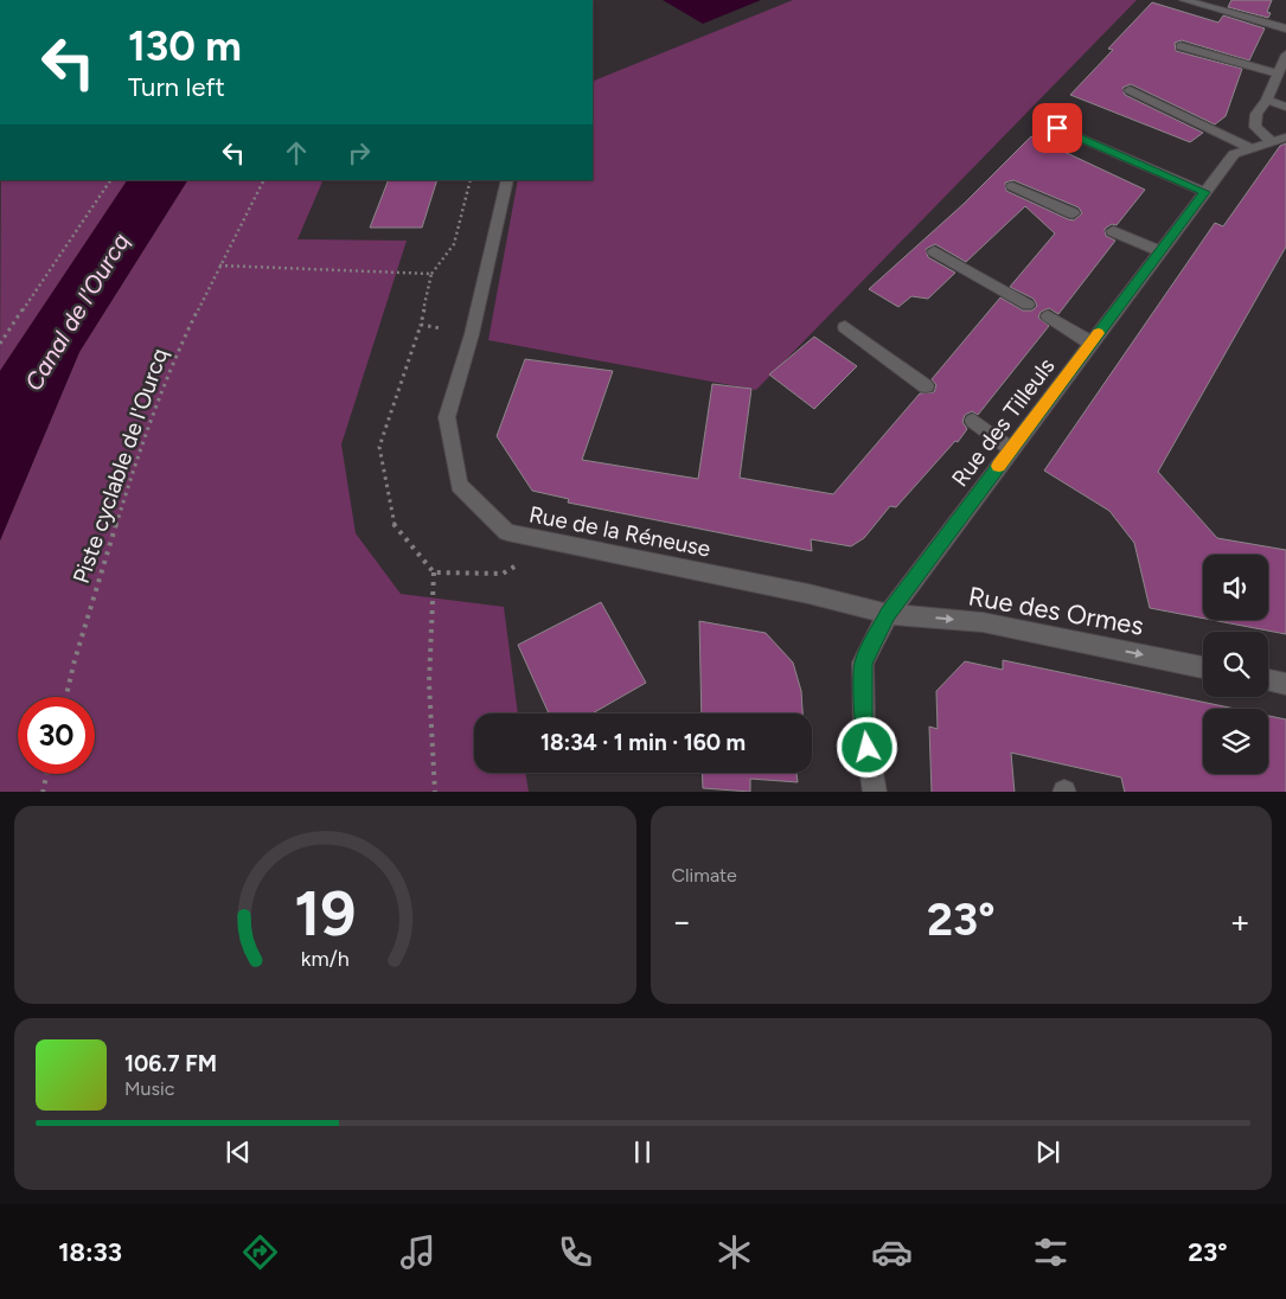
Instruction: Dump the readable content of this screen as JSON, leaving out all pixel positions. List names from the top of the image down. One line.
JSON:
{"streets":{"street":["Rue des Tilleuls","Rue de la Réneuse","Rue des Ormes"],"path":["Piste cyclable de l'Ourcq"]},"crossings":[["Rue des Tilleuls","Rue de la Réneuse"],["Rue des Tilleuls","Rue des Ormes"],["Rue de la Réneuse","Rue des Ormes"]],"one_way":["Rue des Ormes"],"water":["Canal de l'Ourcq"],"page":{"turn":["130 m","Turn left"],"limit":"30","trip":"18:34 · 1 min · 160 m","tile":"Climate","heat":["−","23°","+"],"song":["106.7 FM","Music"],"tabs":["18:33","23°"],"gauge":["19","km/h"]}}
